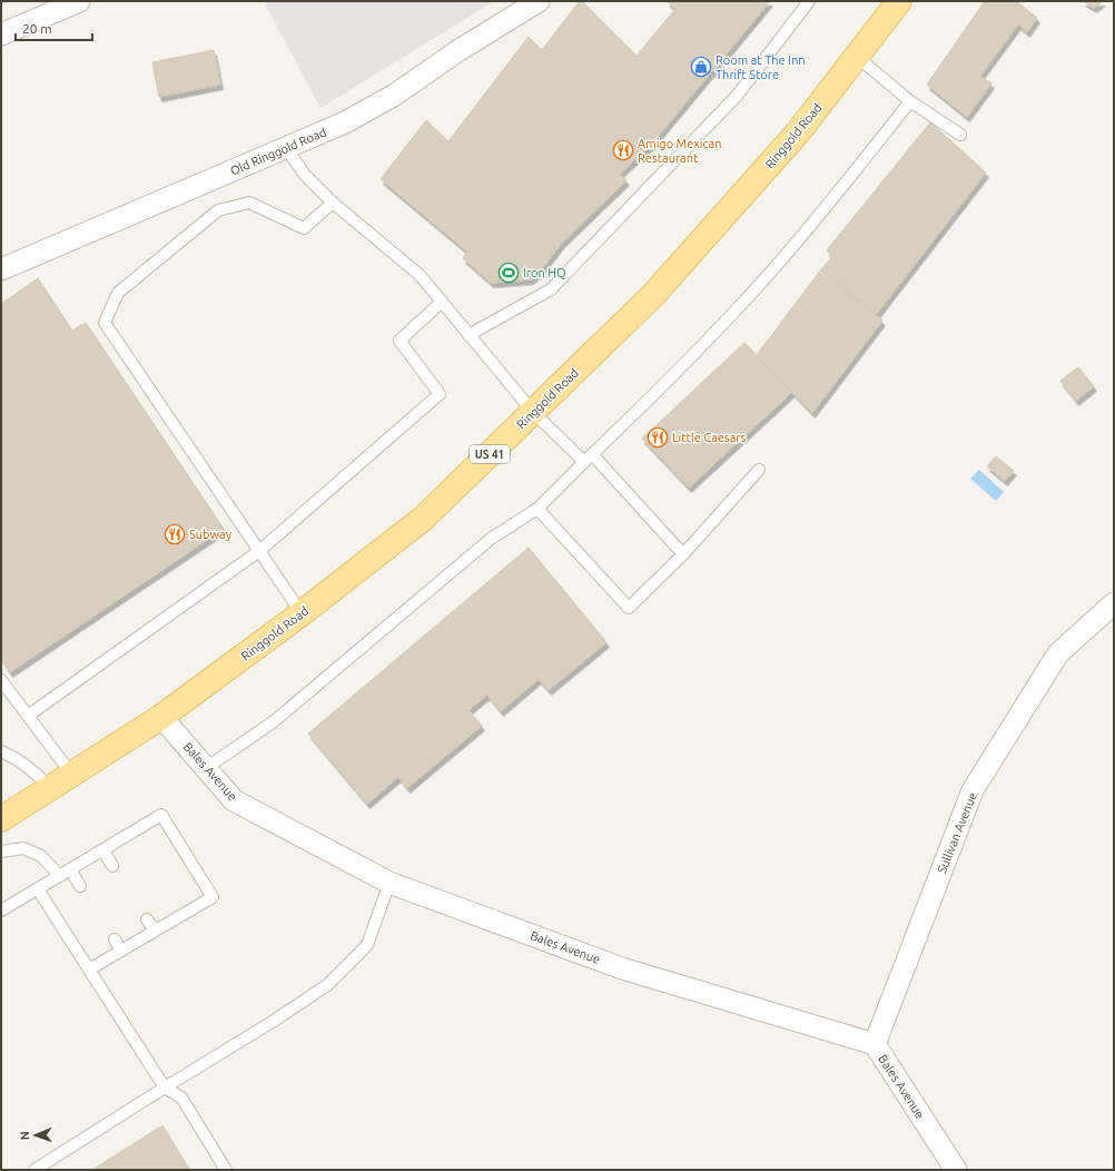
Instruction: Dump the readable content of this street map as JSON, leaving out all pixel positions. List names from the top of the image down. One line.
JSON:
{"streets":{"main road":["Ringgold Road","US 41"],"street":["Old Ringgold Road","Bales Avenue","Sullivan Avenue"]},"crossings":[["Ringgold Road","Bales Avenue"],["Bales Avenue","Sullivan Avenue"]],"places":{"shop":["Room at The Inn Thrift Store"],"restaurant":["Amigo Mexican Restaurant","Little Caesars","Subway"],"sports":["Iron HQ"]},"scale_bar":"20 m","north":"left"}
